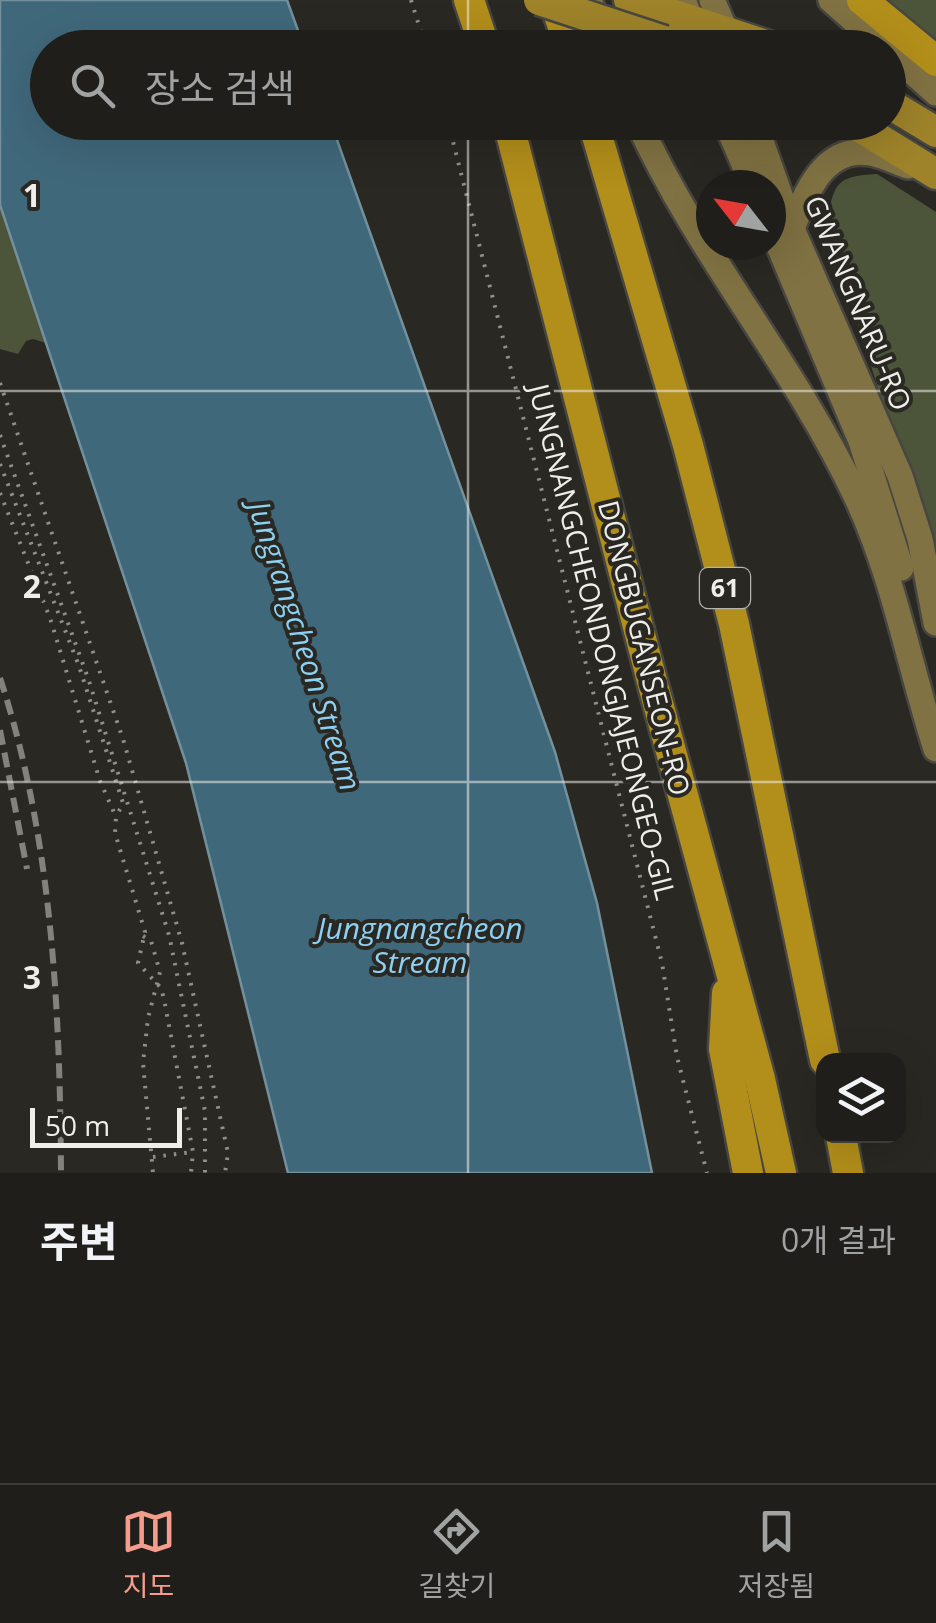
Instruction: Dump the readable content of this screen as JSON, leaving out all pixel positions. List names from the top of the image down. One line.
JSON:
{"streets":{"highway":["61","DONGBUGANSEON-RO"],"main road":["GWANGNARU-RO"],"path":["JUNGNANGCHEONDONGJAJEONGEO-GIL"]},"water":["Jungrangcheon Stream","Jungnangcheon Stream"],"scale_bar":"50 m","north":"top left","page":{"search":"장소 검색","scale":"50 m","heading":["주변","0개 결과"],"nav":["지도","길찾기","저장됨"]},"grid":{"rows":["1","2","3"]}}
